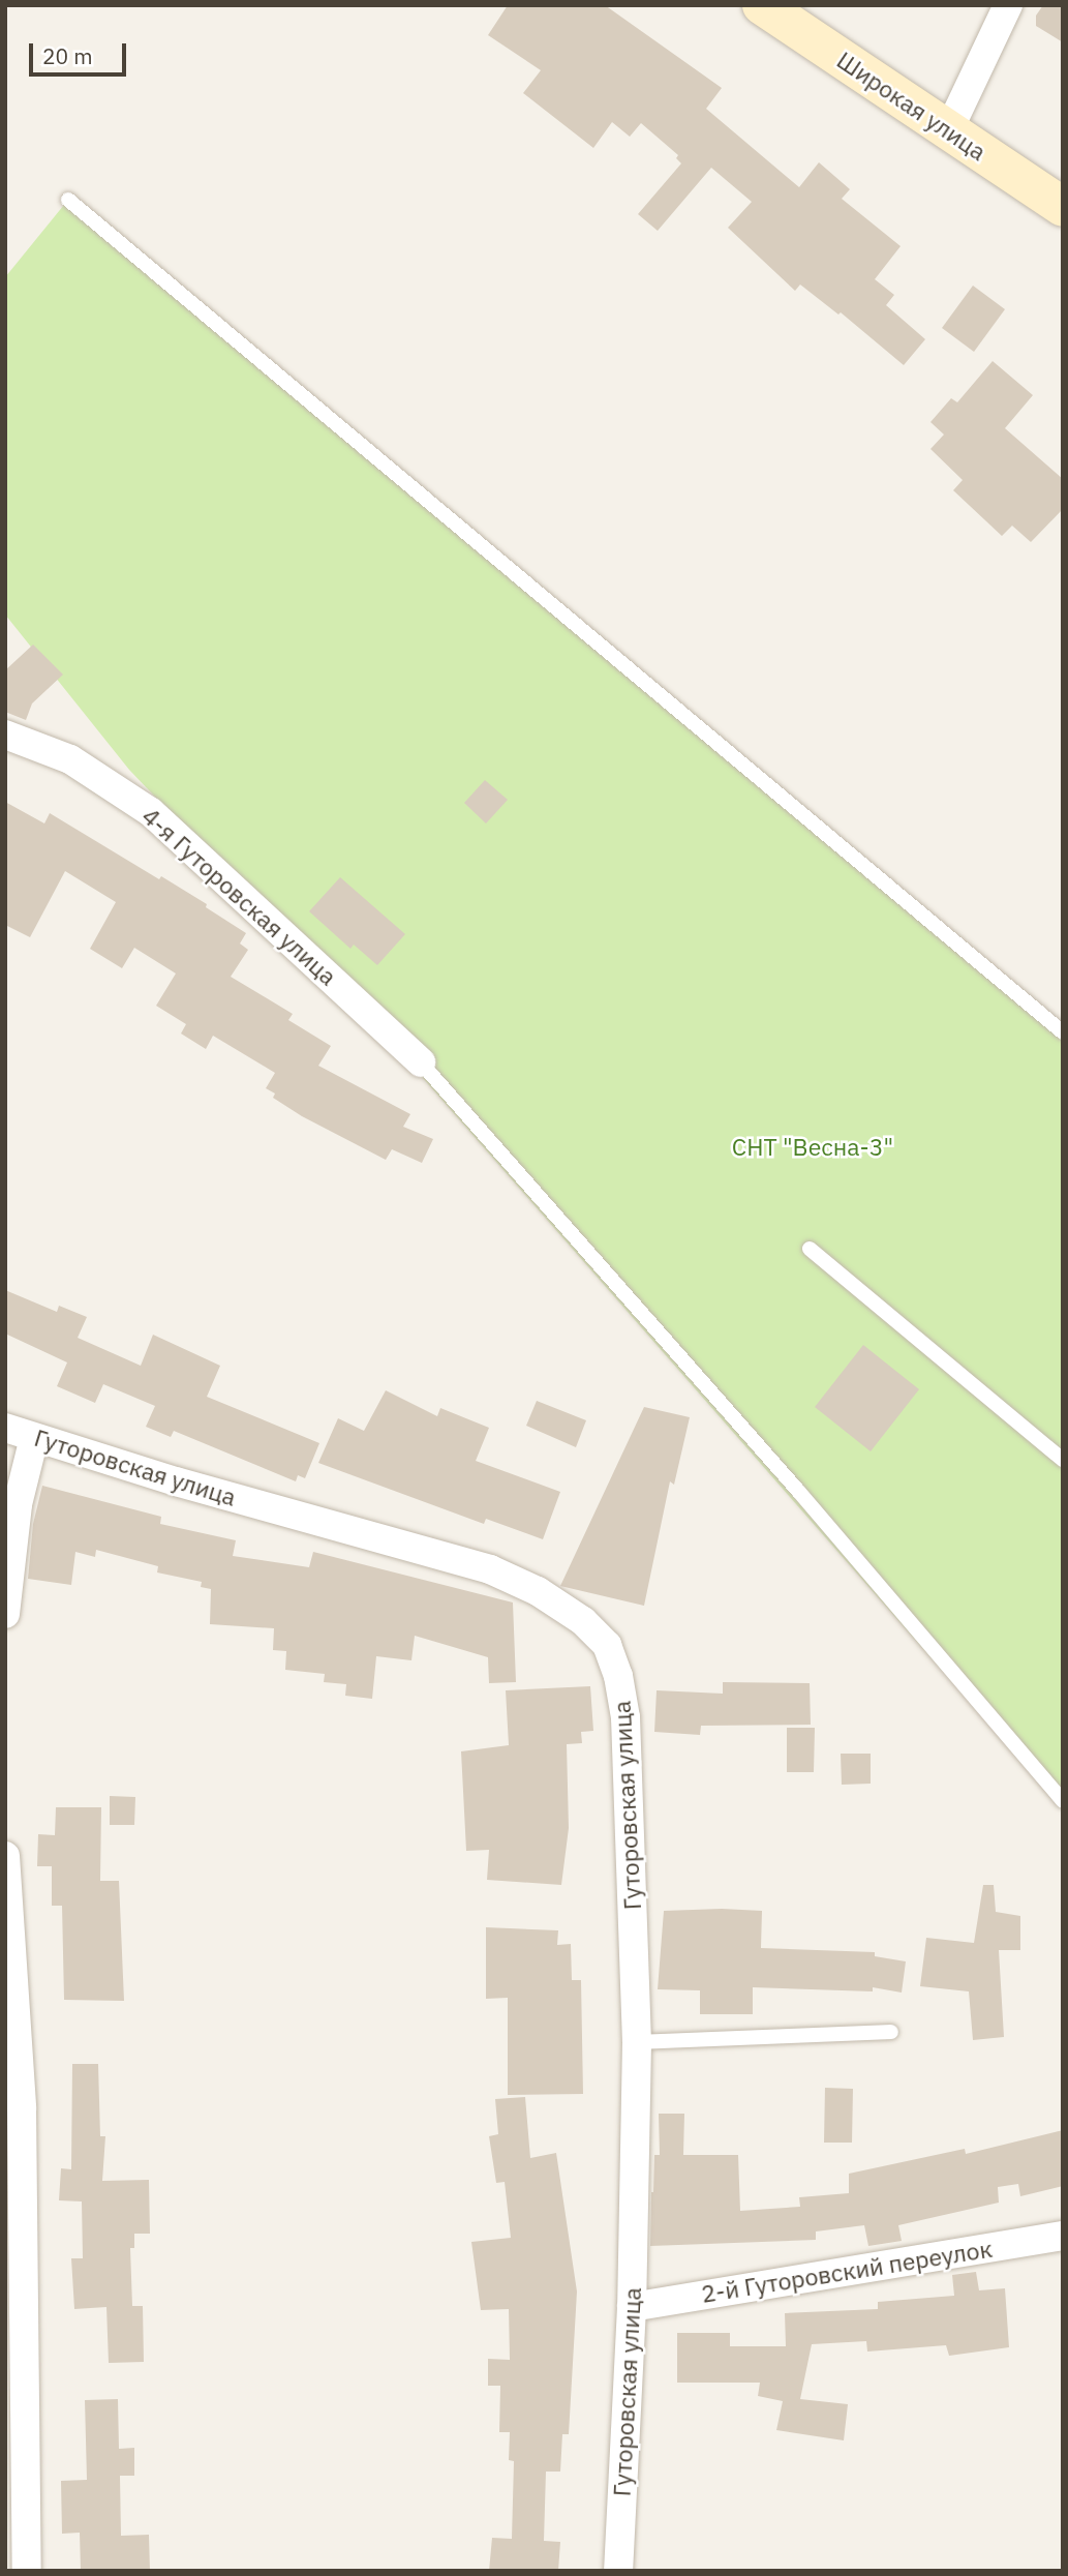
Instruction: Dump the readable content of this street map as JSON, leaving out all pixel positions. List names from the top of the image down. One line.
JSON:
{"streets":{"street":["Широкая улица","4-я Гуторовская улица","Гуторовская улица","2-й Гуторовский переулок"]},"crossings":[["Гуторовская улица","2-й Гуторовский переулок"]],"parks":["СНТ \"Весна-3\""],"scale_bar":"20 m"}
